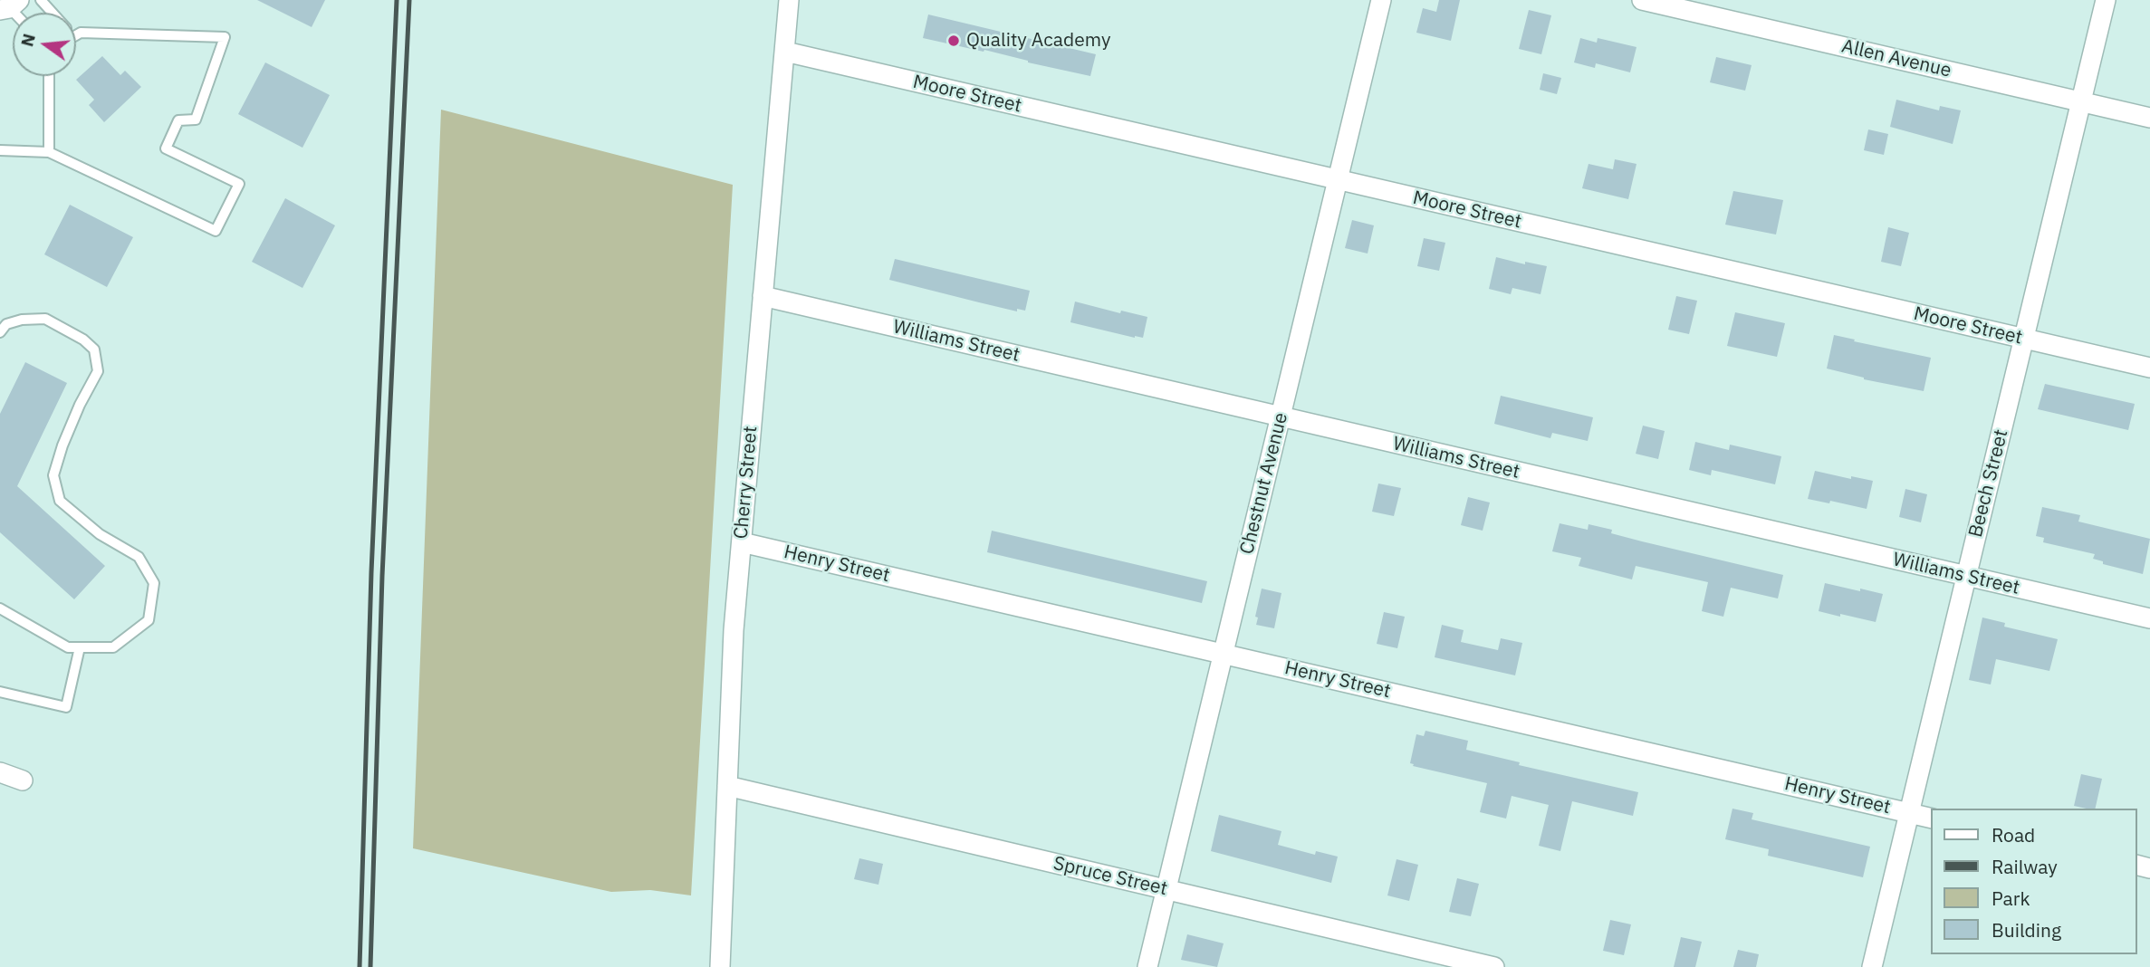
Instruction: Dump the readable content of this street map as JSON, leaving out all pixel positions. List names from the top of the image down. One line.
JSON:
{"streets":{"street":["Allen Avenue","Moore Street","Williams Street","Cherry Street","Chestnut Avenue","Beech Street","Henry Street","Spruce Street"]},"crossings":[["Allen Avenue","Beech Street"],["Moore Street","Cherry Street"],["Moore Street","Chestnut Avenue"],["Moore Street","Beech Street"],["Williams Street","Cherry Street"],["Williams Street","Chestnut Avenue"],["Williams Street","Beech Street"],["Cherry Street","Henry Street"],["Cherry Street","Spruce Street"],["Chestnut Avenue","Henry Street"],["Chestnut Avenue","Spruce Street"],["Beech Street","Henry Street"]],"places":["Quality Academy"],"legend":["Road","Railway","Park","Building"],"north":"left"}
